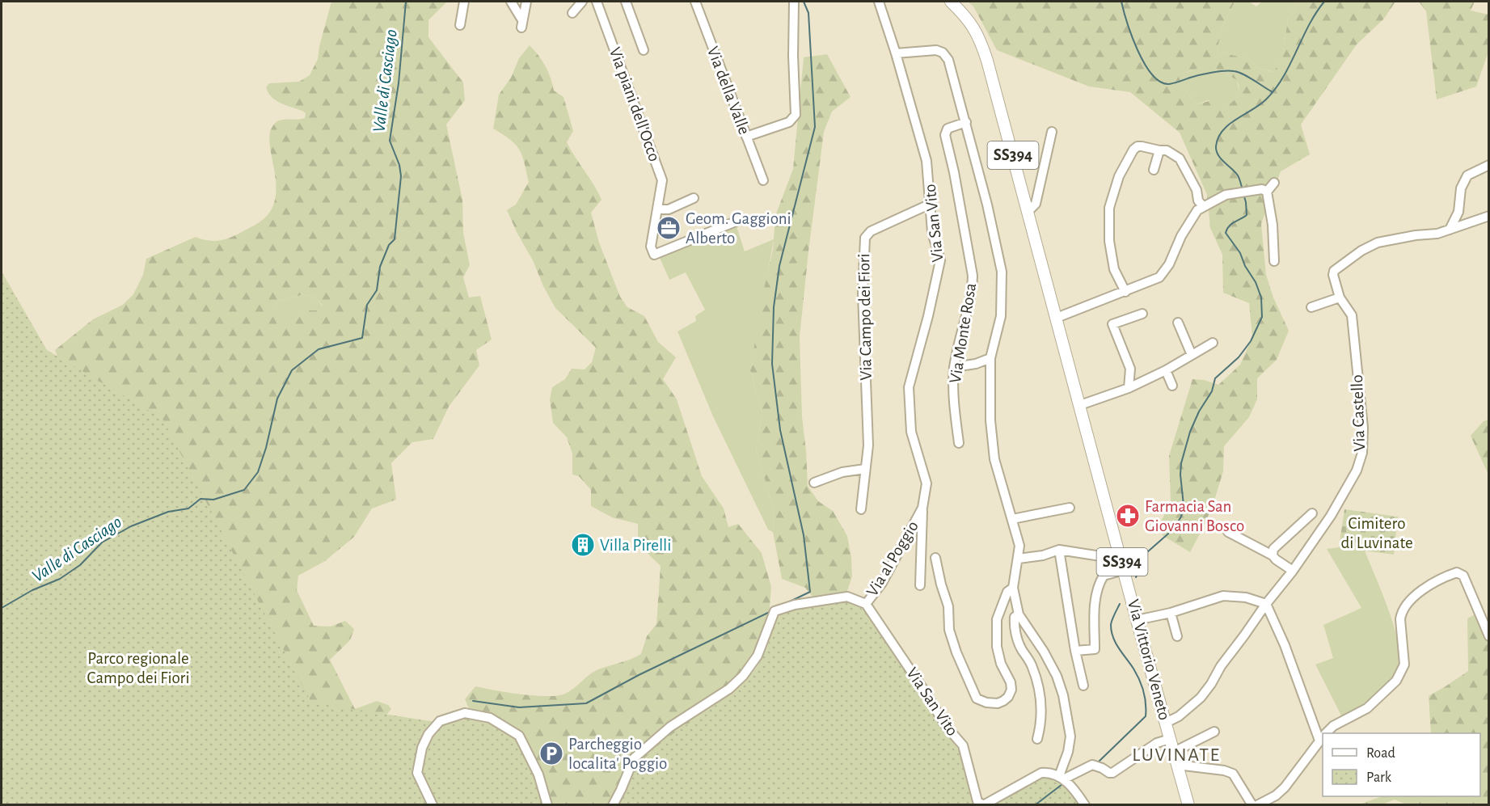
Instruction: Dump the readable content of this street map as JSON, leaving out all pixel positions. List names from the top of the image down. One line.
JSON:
{"streets":{"main road":["SS394","Via Vittorio Veneto"],"street":["Via della Valle","Via piani dell'Occo","Via San Vito","Via Campo dei Fiori","Via Monte Rosa","Via Castello","Via al Poggio"]},"crossings":[["SS394","Via Vittorio Veneto"],["Via San Vito","Via Campo dei Fiori"],["Via San Vito","Via al Poggio"],["Via Castello","Via Vittorio Veneto"]],"districts":["LUVINATE"],"water":["Valle di Casciago"],"parks":["Cimitero di Luvinate","Parco regionale Campo dei Fiori"],"places":{"office":["Geom. Gaggioni Alberto"],"pharmacy":["Farmacia San Giovanni Bosco"],"building":["Villa Pirelli"],"parking":["Parcheggio localita' Poggio"]},"legend":["Road","Park"]}
